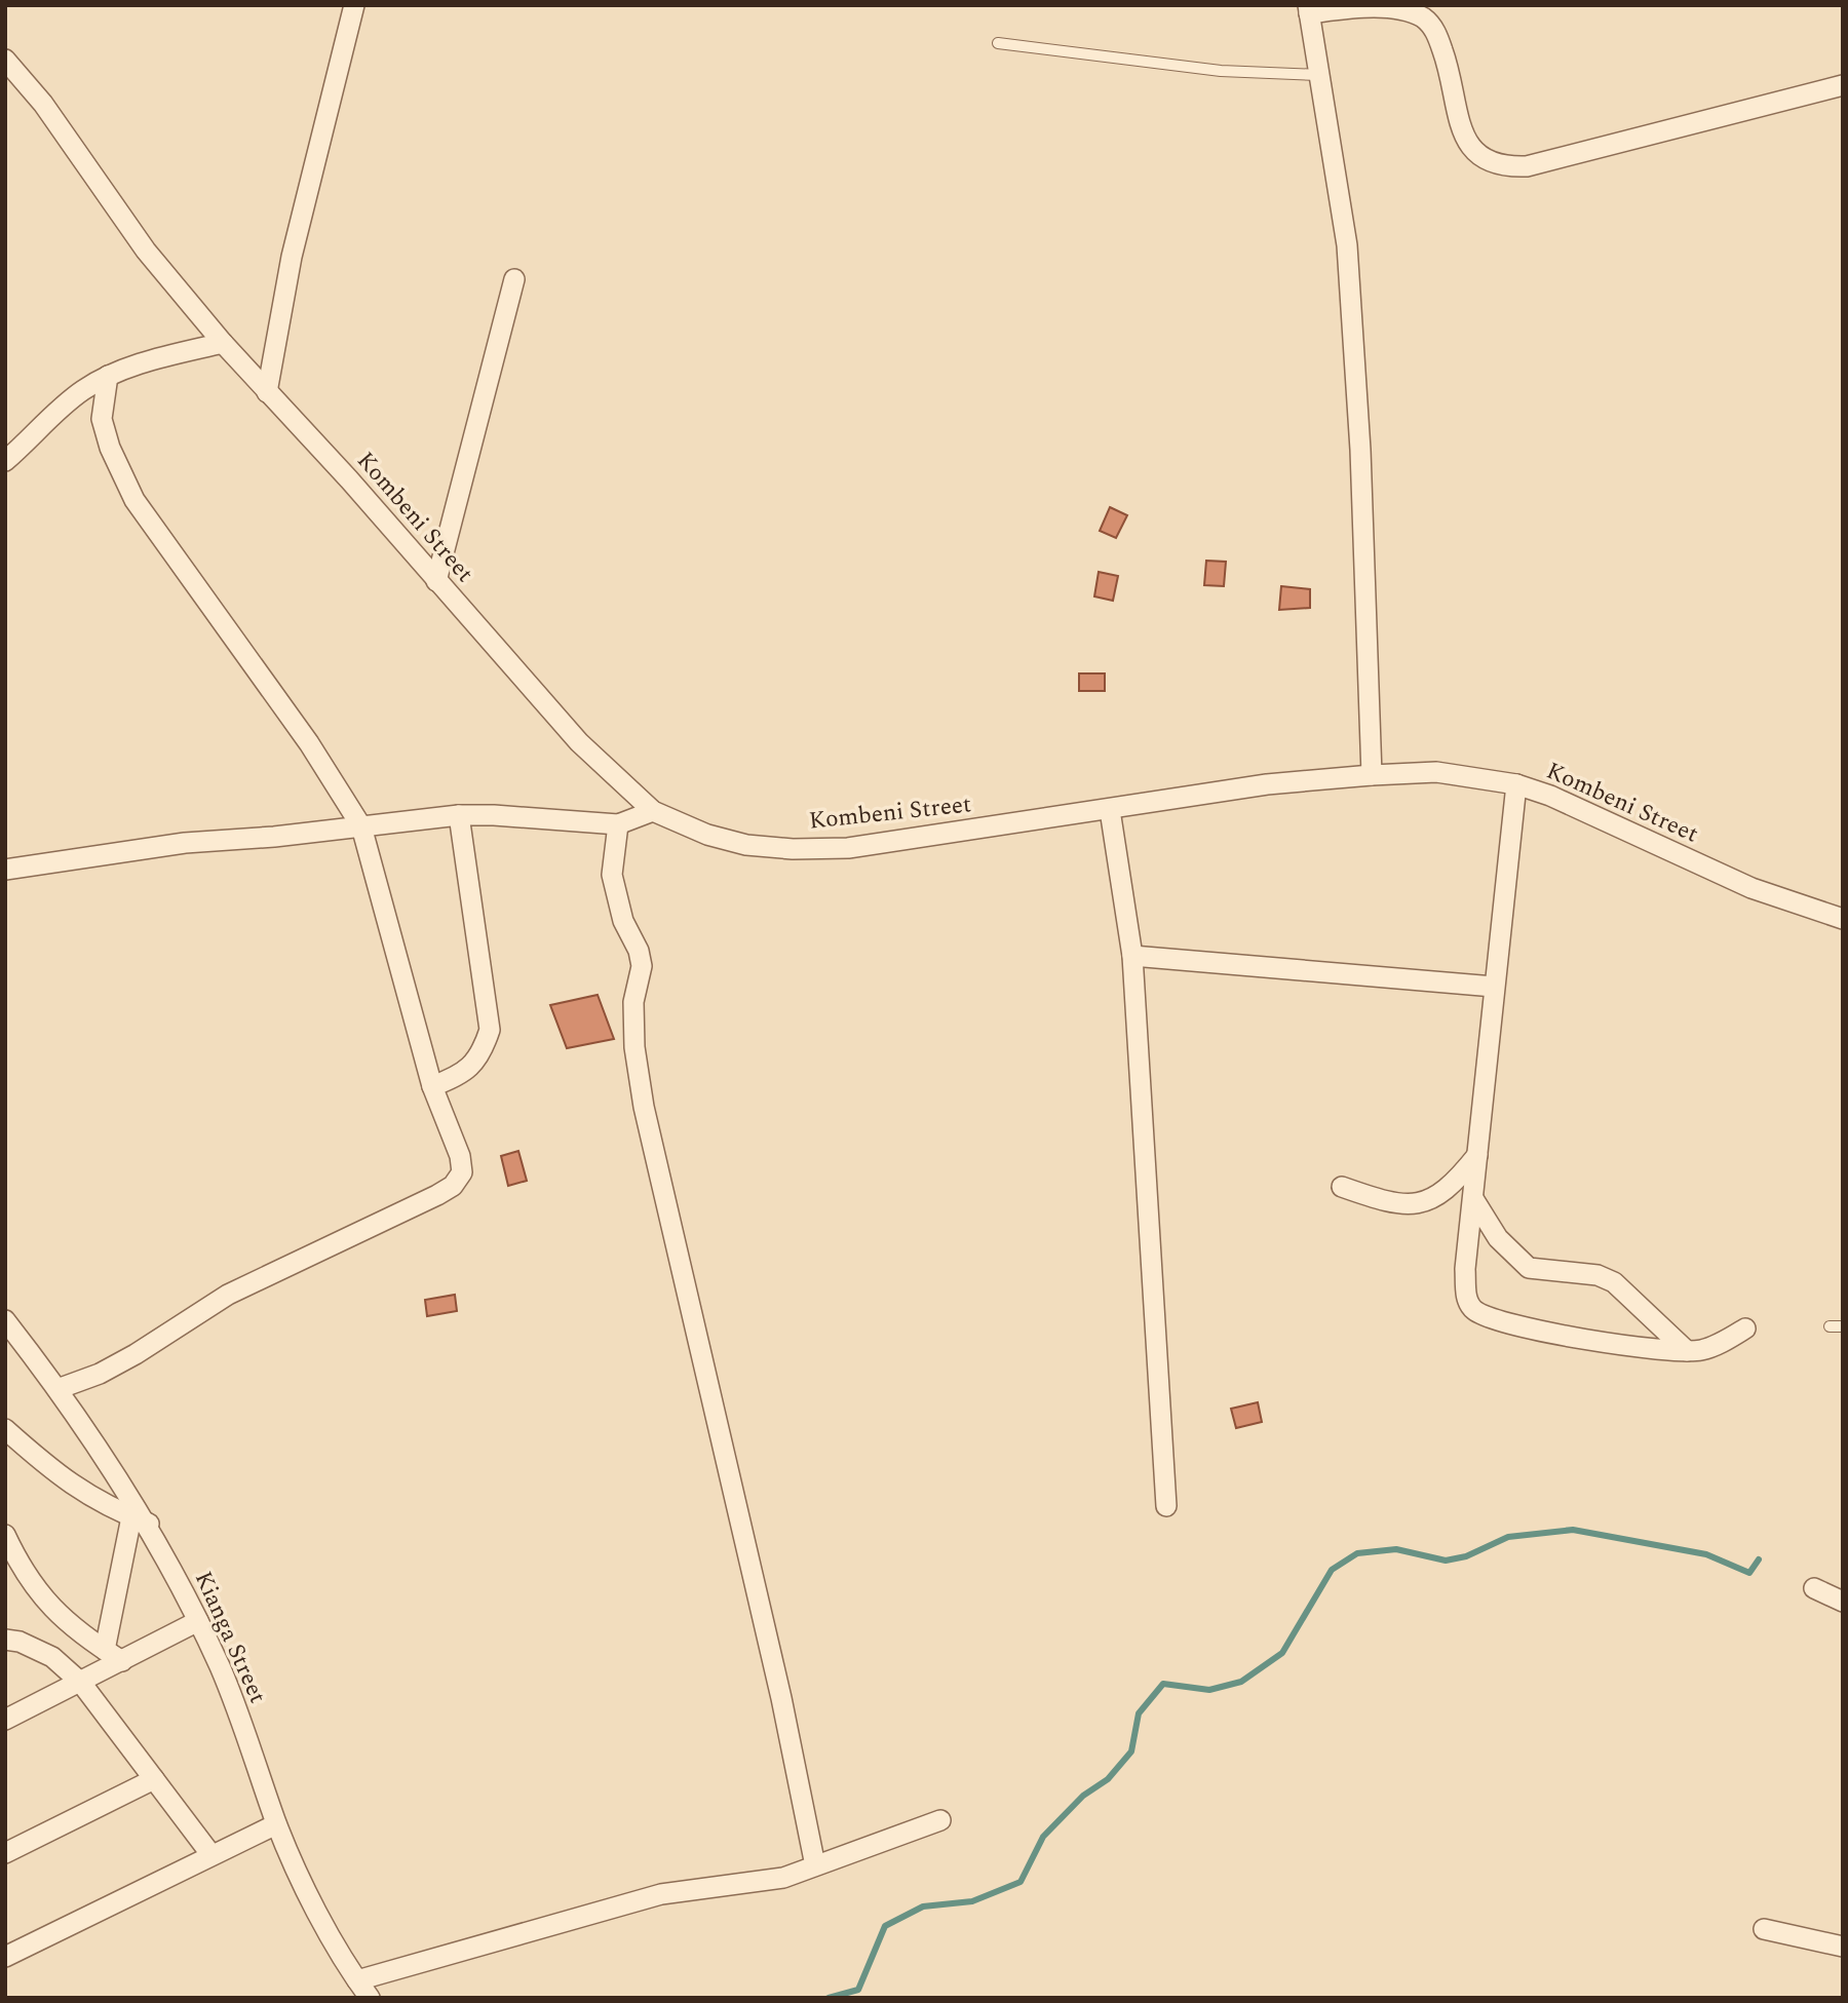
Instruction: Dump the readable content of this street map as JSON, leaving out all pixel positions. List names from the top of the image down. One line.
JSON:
{"streets":{"street":["Kombeni Street","Kianga Street"]}}
